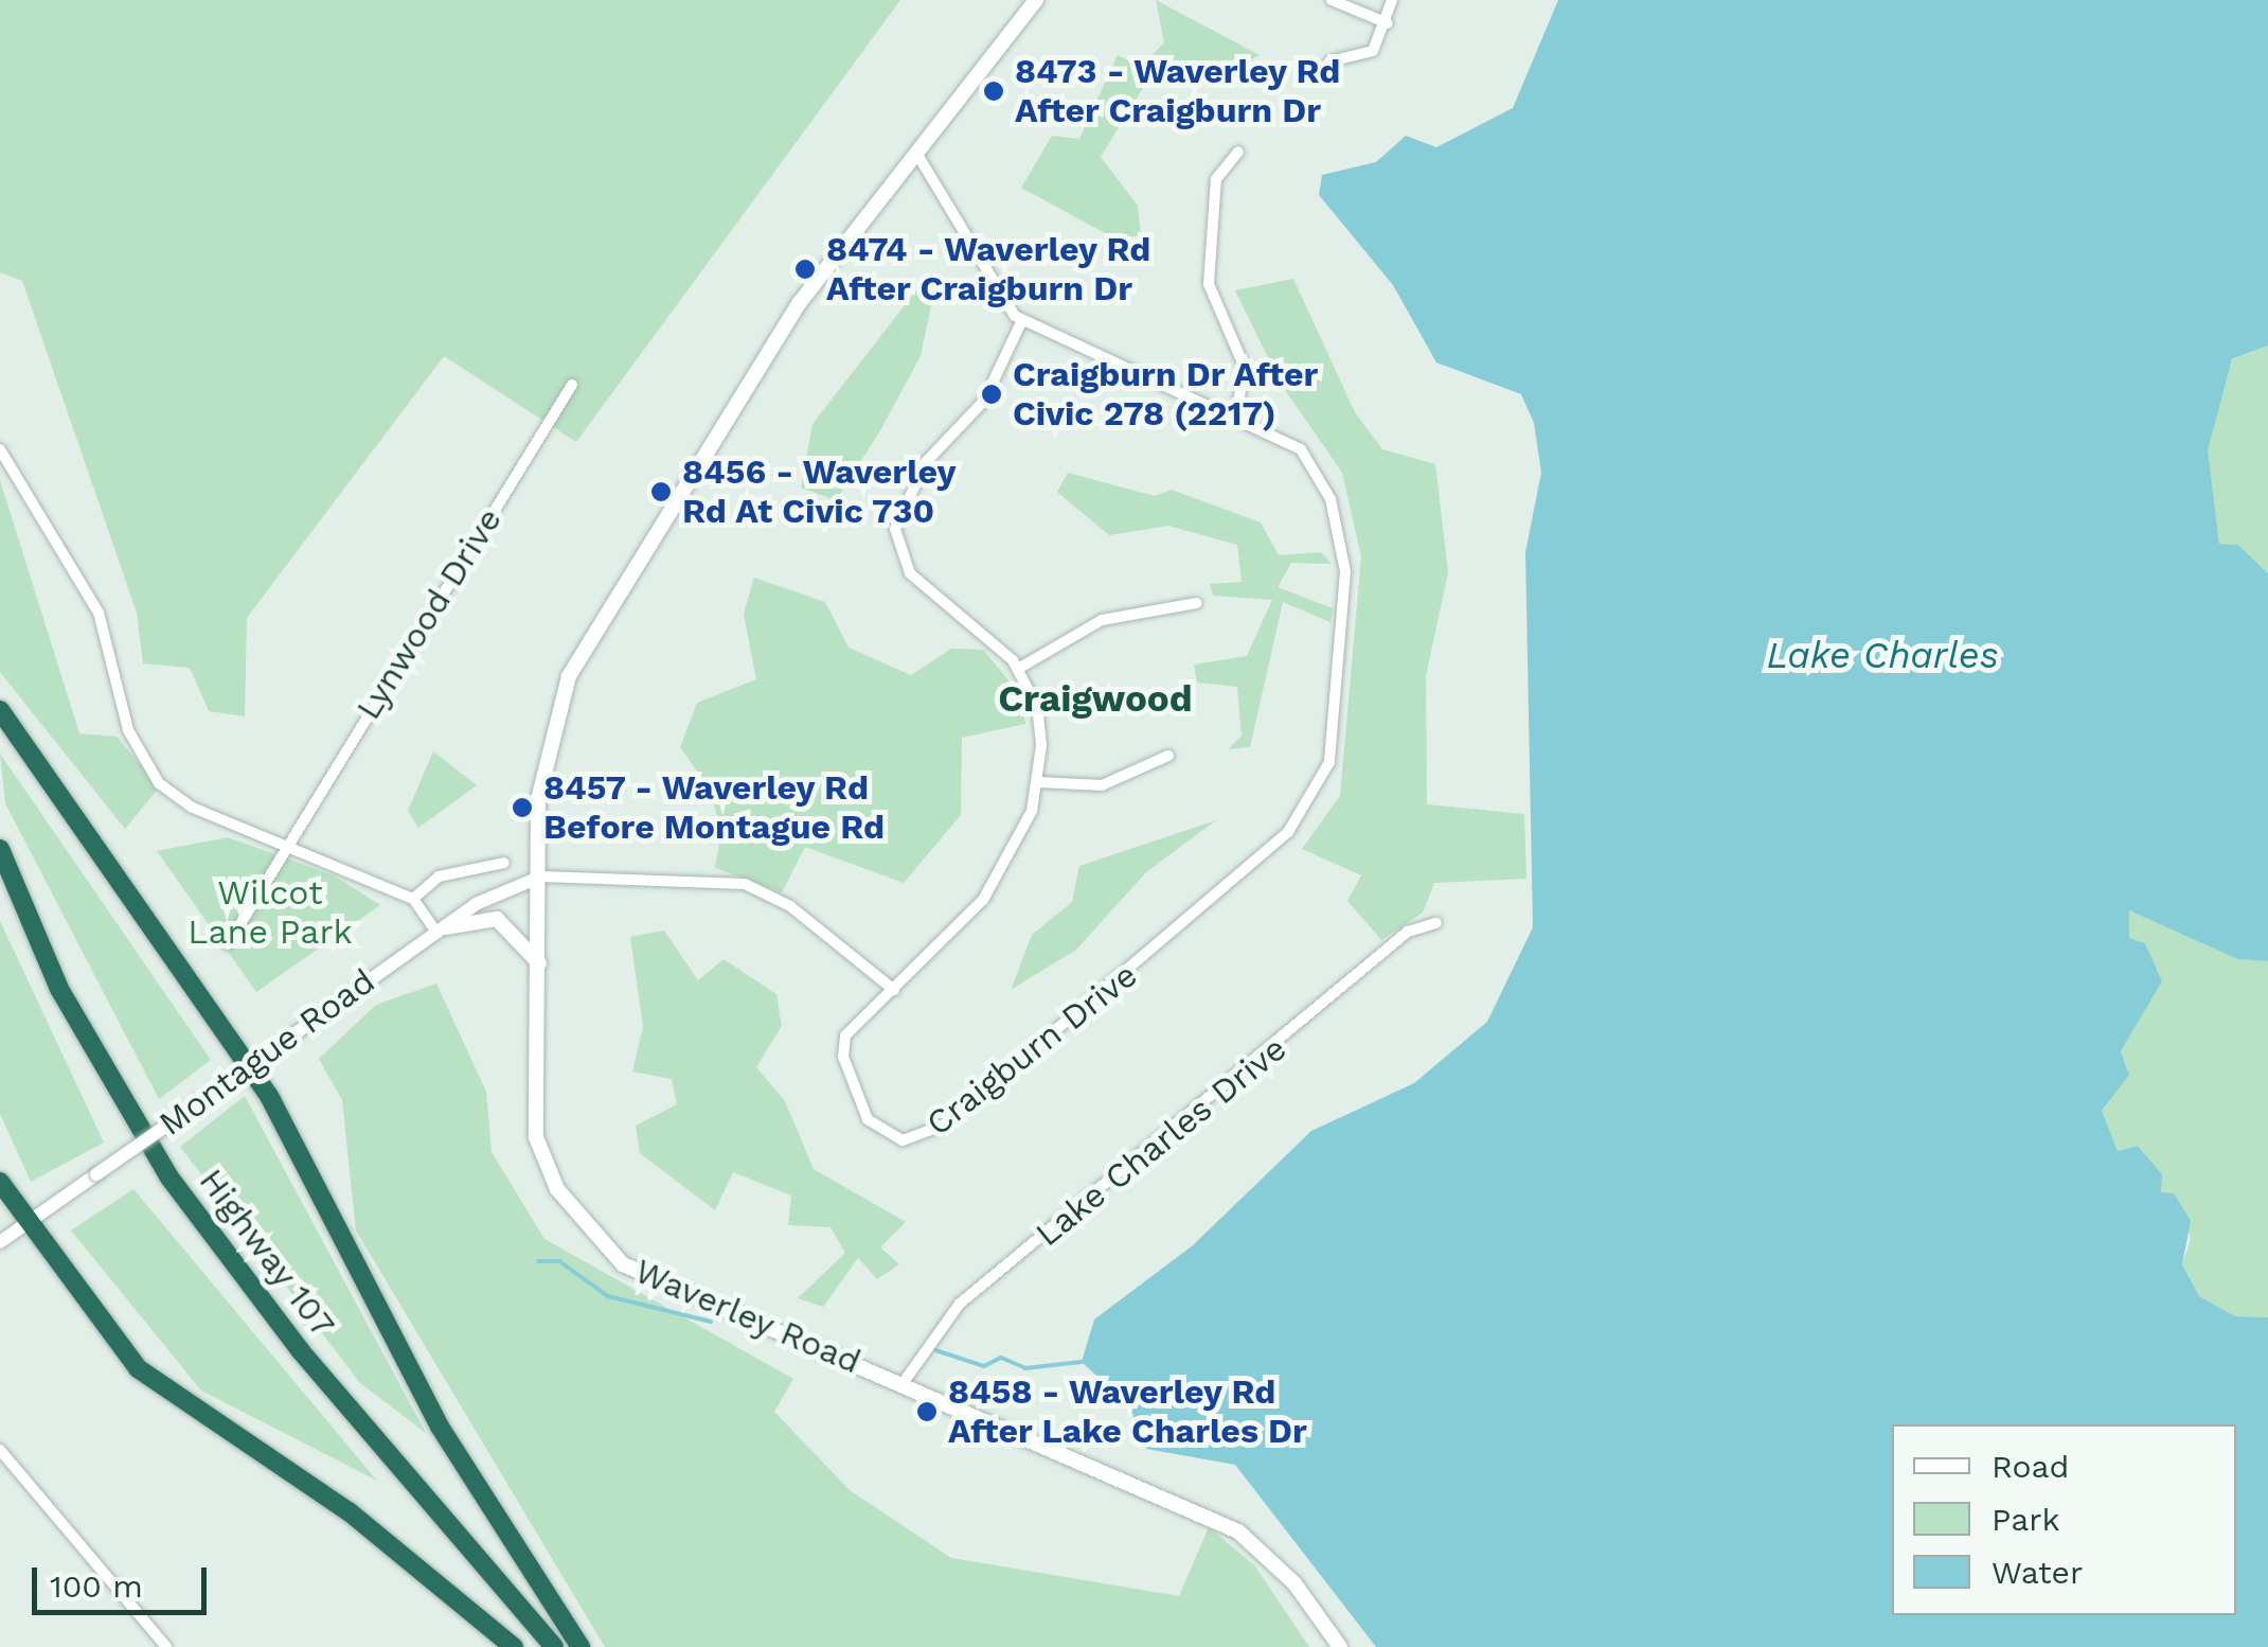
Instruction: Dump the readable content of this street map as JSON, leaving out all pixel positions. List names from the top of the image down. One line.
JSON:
{"streets":{"highway":["Highway 107"],"main road":["Waverley Road"],"street":["Lynwood Drive","Craigburn Drive","Montague Road","Lake Charles Drive"]},"crossings":[["Craigburn Drive","Waverley Road"],["Montague Road","Waverley Road"],["Lake Charles Drive","Waverley Road"]],"districts":["Craigwood"],"water":["Lake Charles"],"parks":["Wilcot Lane Park"],"places":["8473 - Waverley Rd After Craigburn Dr","8474 - Waverley Rd After Craigburn Dr","Craigburn Dr After Civic 278 (2217)","8456 - Waverley Rd At Civic 730","8457 - Waverley Rd Before Montague Rd","8458 - Waverley Rd After Lake Charles Dr"],"legend":["Road","Park","Water"],"scale_bar":"100 m"}
